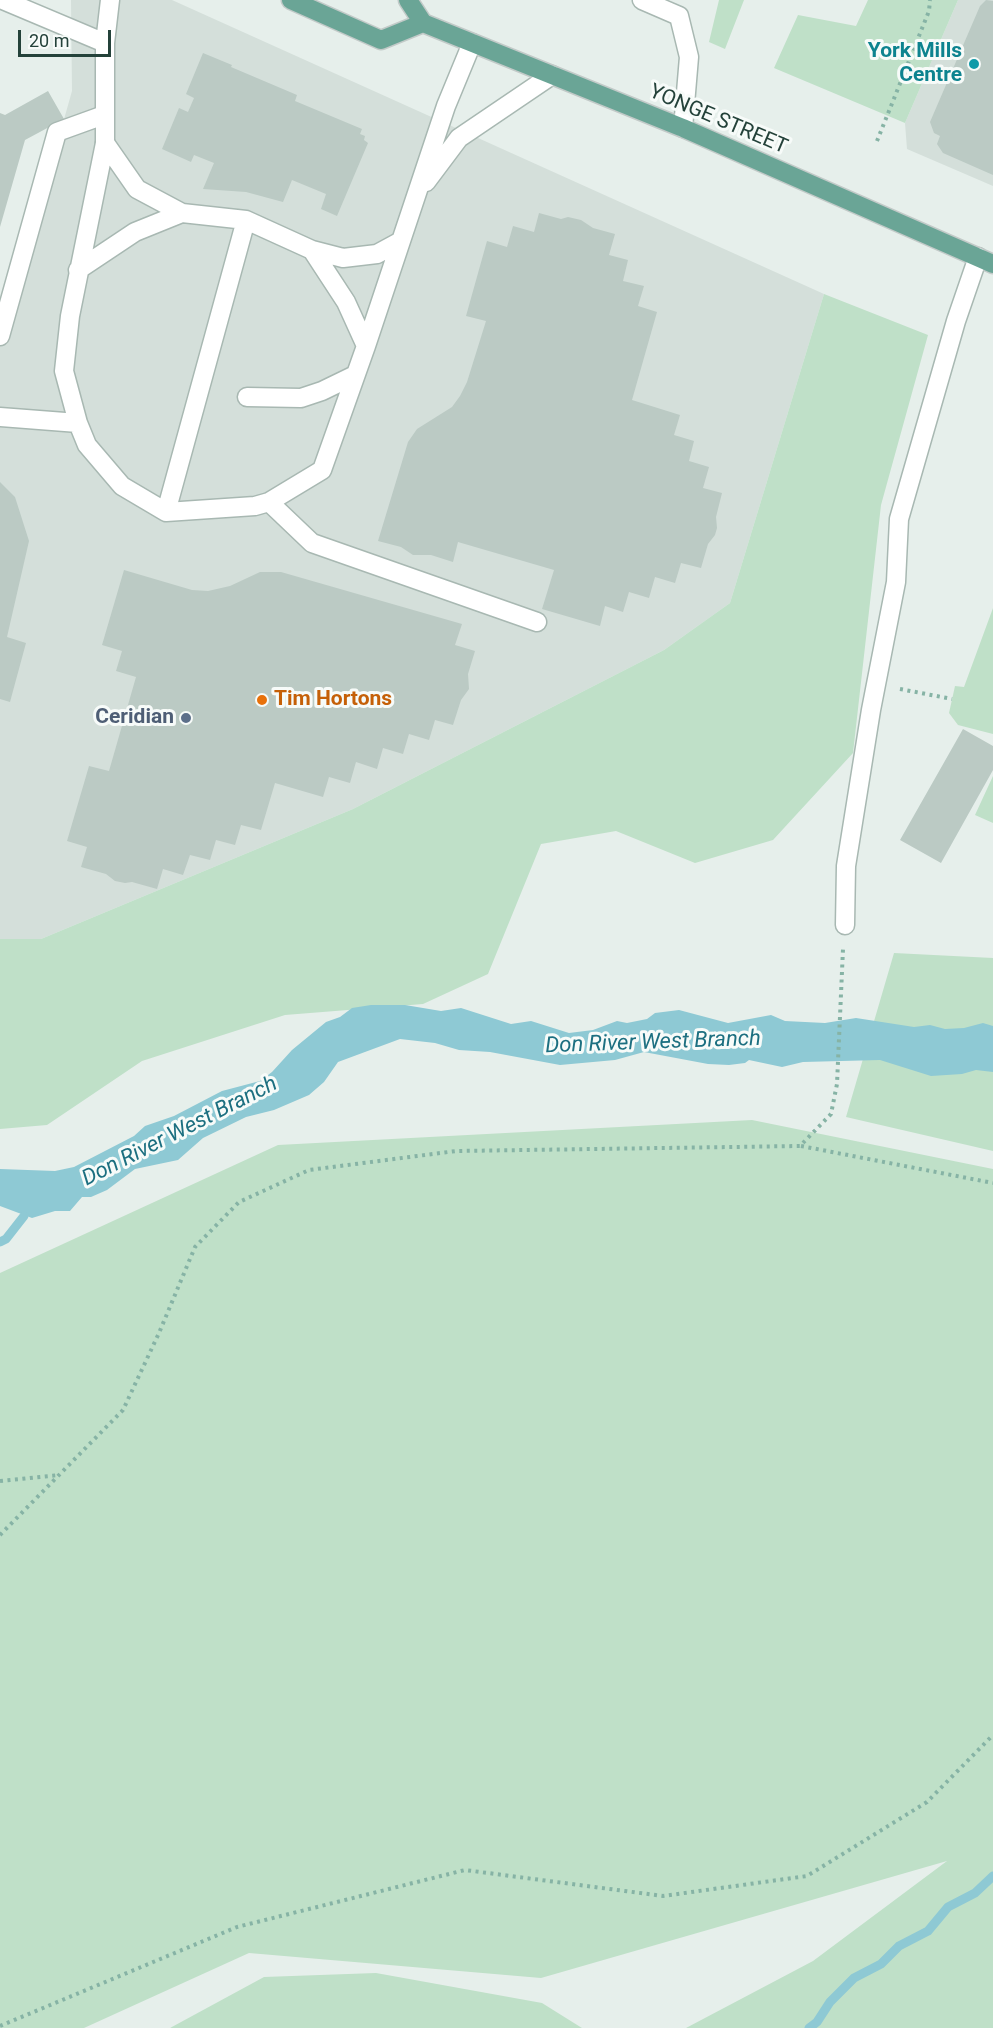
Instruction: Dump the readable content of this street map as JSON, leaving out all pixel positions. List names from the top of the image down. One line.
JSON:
{"streets":{"main road":["YONGE STREET"]},"water":["Don River West Branch"],"places":["York Mills Centre","Tim Hortons","Ceridian"],"scale_bar":"20 m"}
